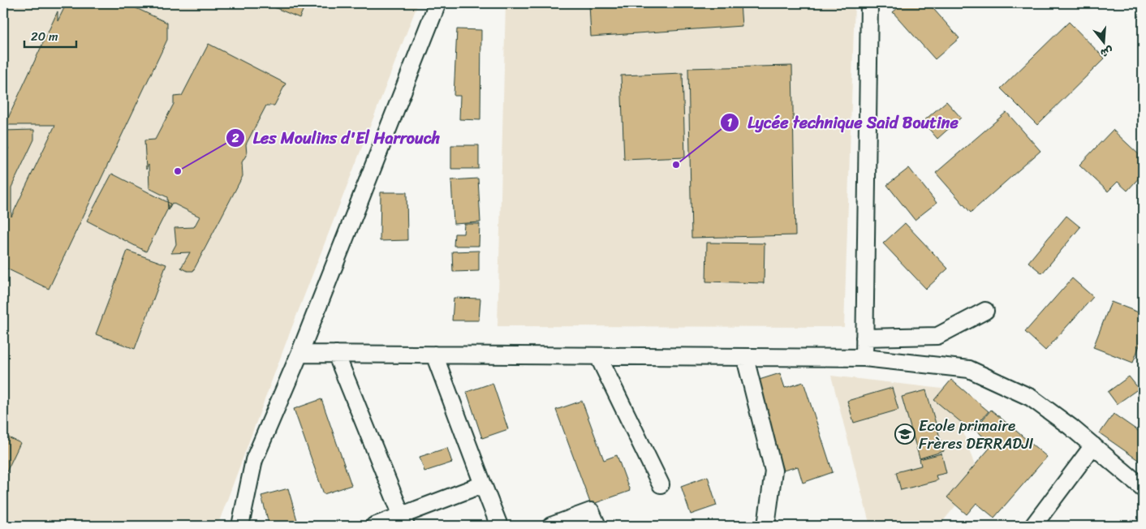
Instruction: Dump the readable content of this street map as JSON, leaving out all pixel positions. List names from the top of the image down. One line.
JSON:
{"places":{"other":["Lycée technique Said Boutine","Les Moulins d'El Harrouch"],"school or university":["Ecole primaire Frères DERRADJI"]},"scale_bar":"20 m","north":"bottom"}
